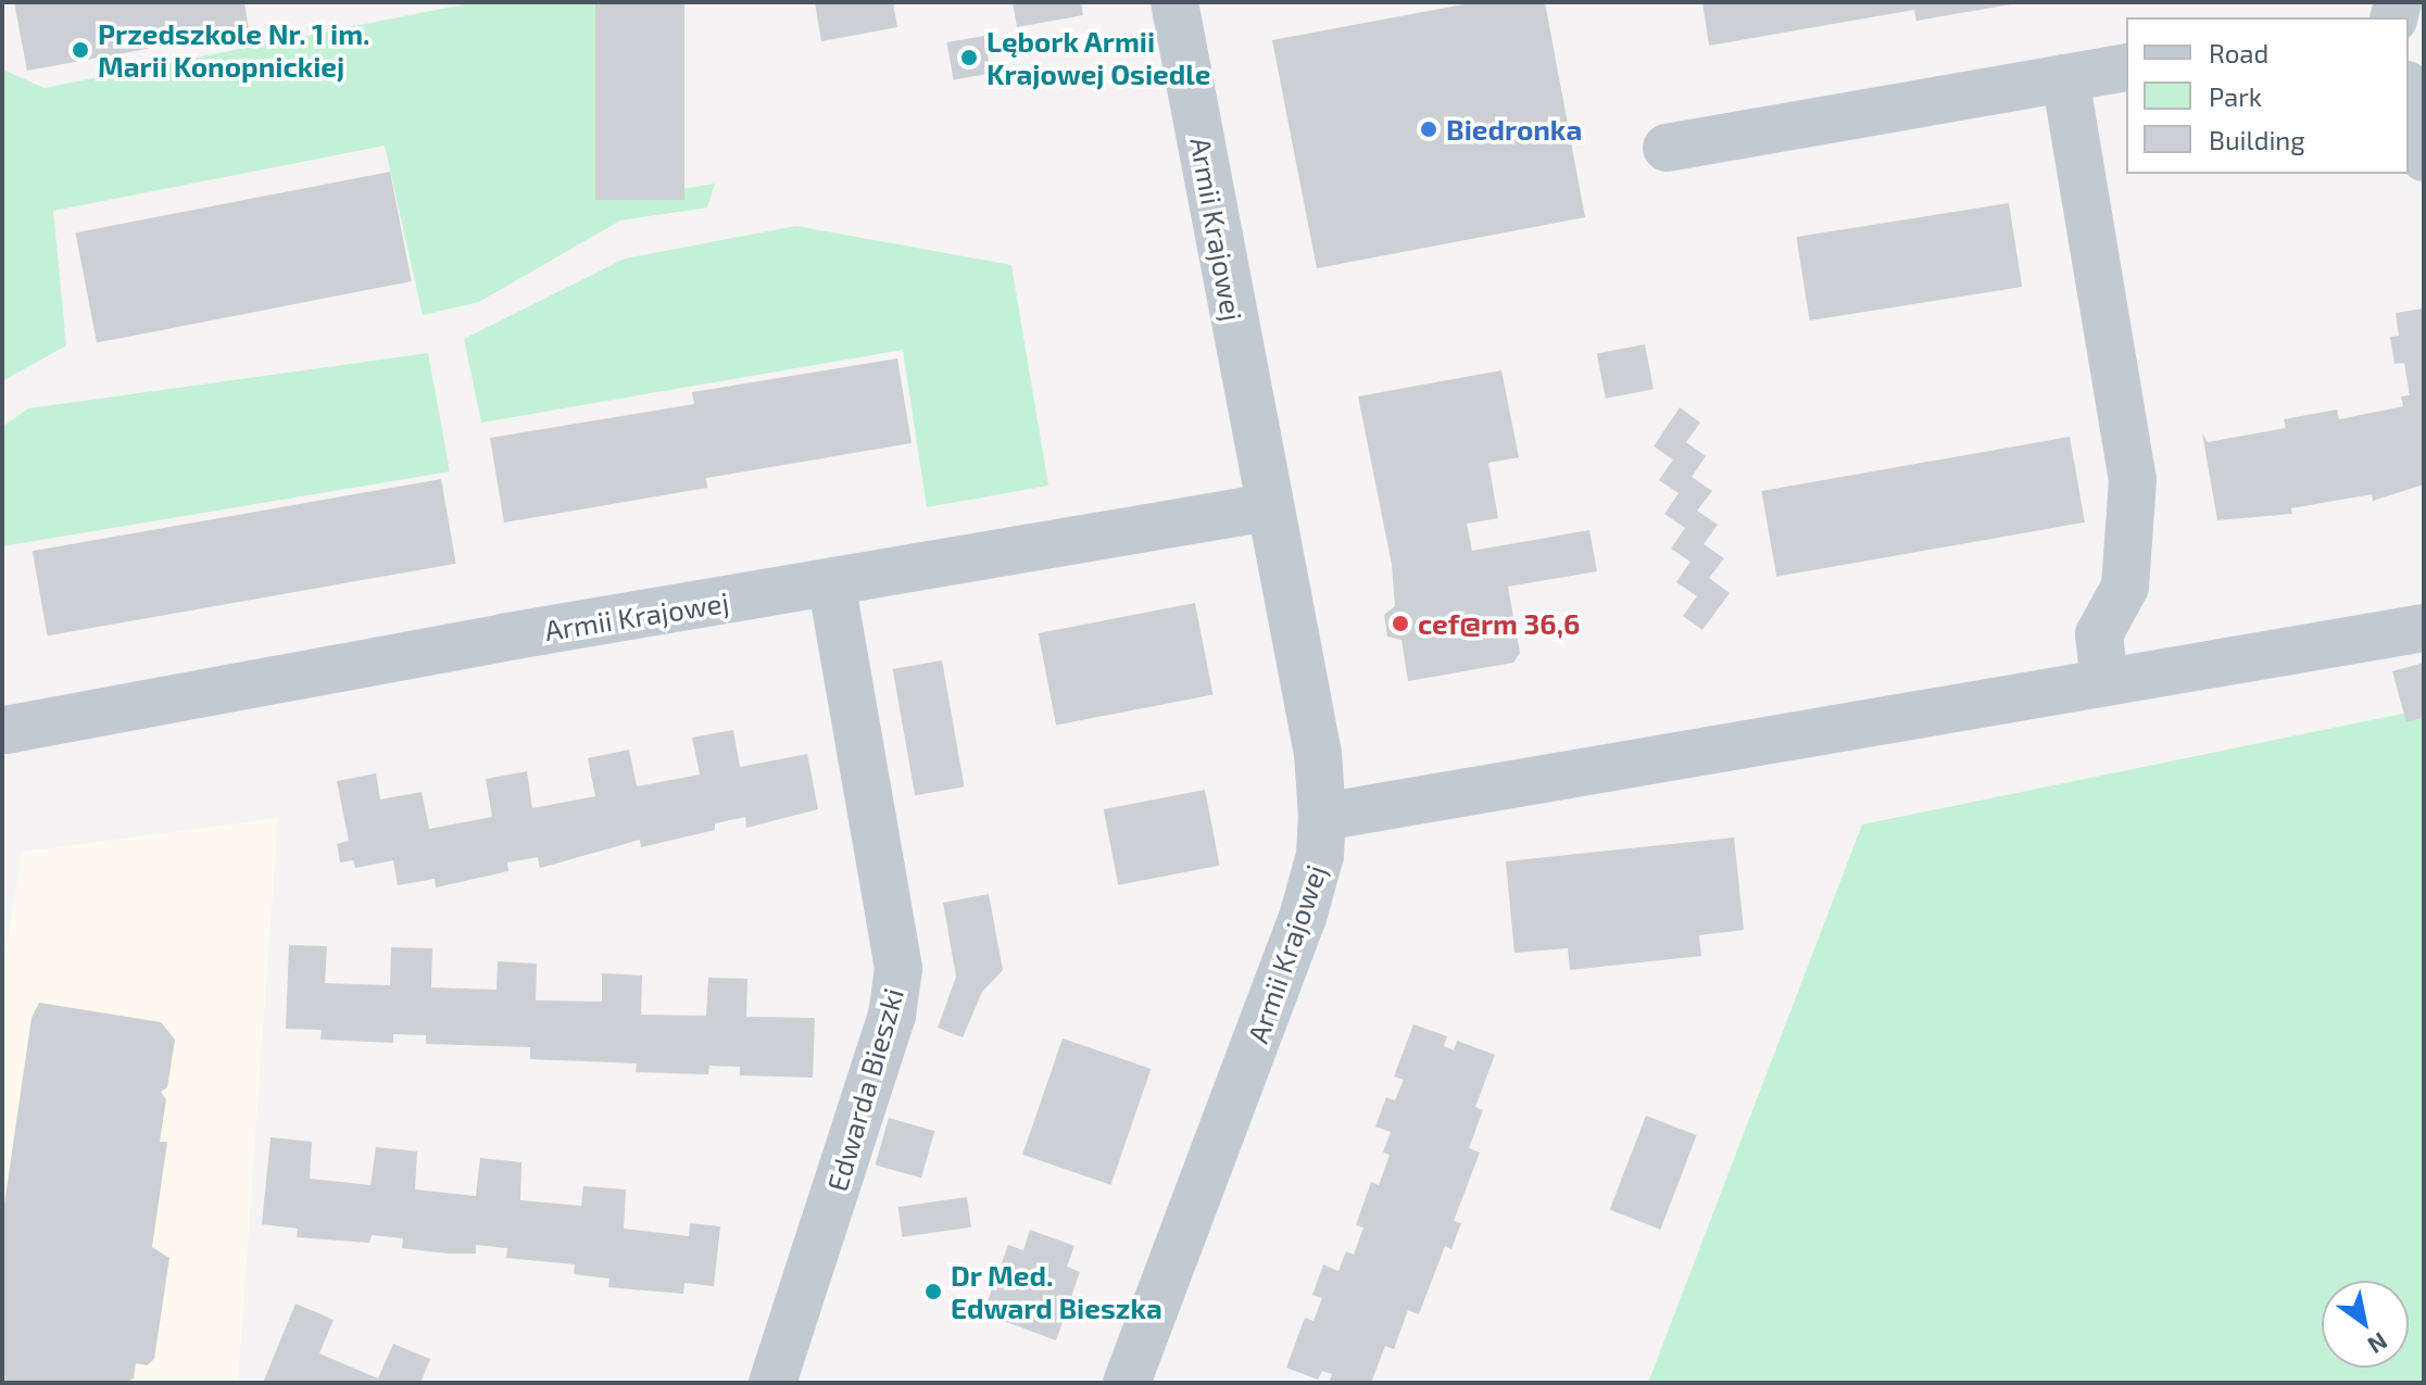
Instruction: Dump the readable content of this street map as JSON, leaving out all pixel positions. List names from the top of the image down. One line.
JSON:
{"streets":{"street":["Armii Krajowej","Edwarda Bieszki"]},"crossings":[["Armii Krajowej","Edwarda Bieszki"]],"places":["Przedszkole Nr. 1 im. Marii Konopnickiej","Lębork Armii Krajowej Osiedle","Biedronka","cef@rm 36,6","Dr Med. Edward Bieszka"],"legend":["Road","Park","Building"],"north":"bottom right"}
